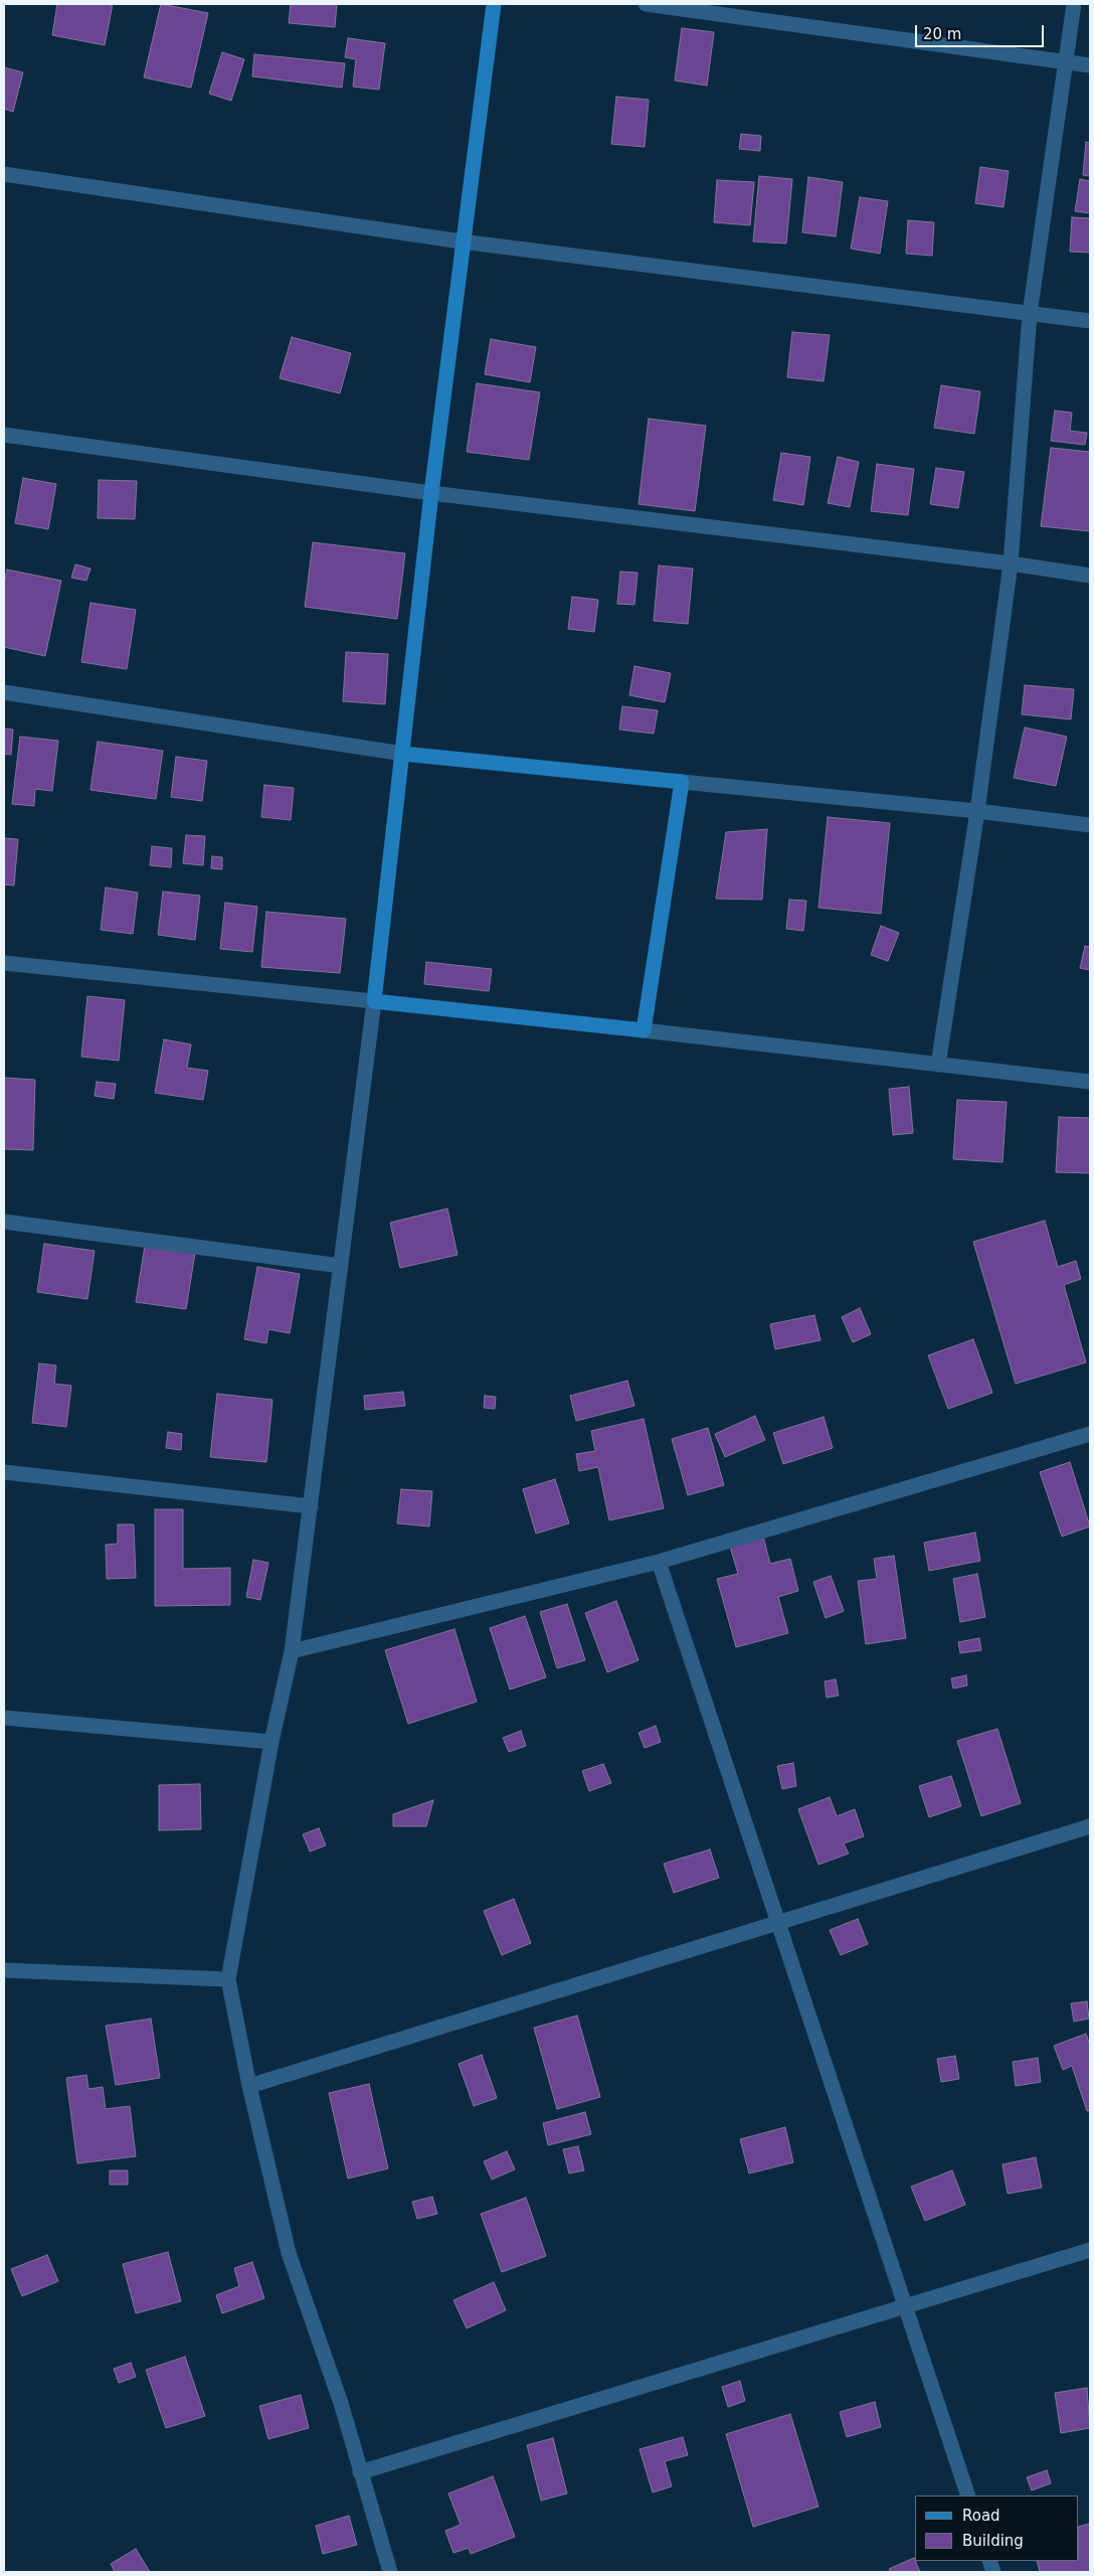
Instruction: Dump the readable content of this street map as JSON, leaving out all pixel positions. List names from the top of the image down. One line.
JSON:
{"legend":["Road","Building"],"scale_bar":"20 m"}
